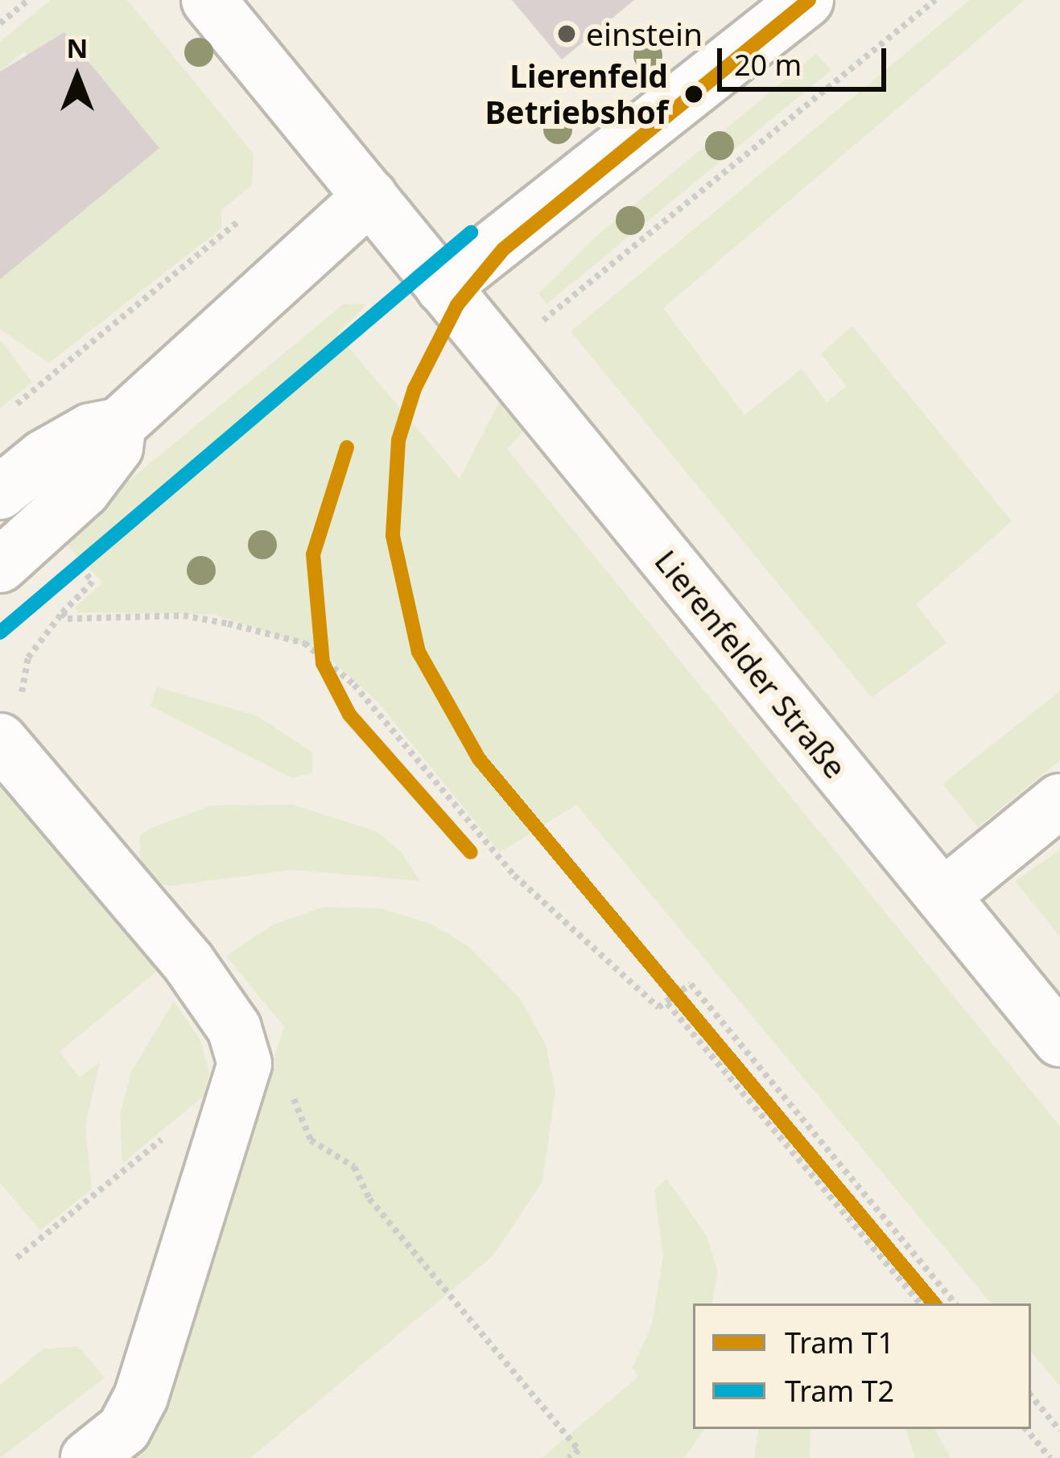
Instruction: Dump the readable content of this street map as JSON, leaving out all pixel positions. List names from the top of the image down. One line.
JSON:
{"streets":{"street":["Lierenfelder Straße"]},"places":["einstein","Lierenfeld Betriebshof"],"lines":["tram line T1","tram line T2"],"legend":["Tram T1","Tram T2"],"scale_bar":"20 m","north":"top"}
